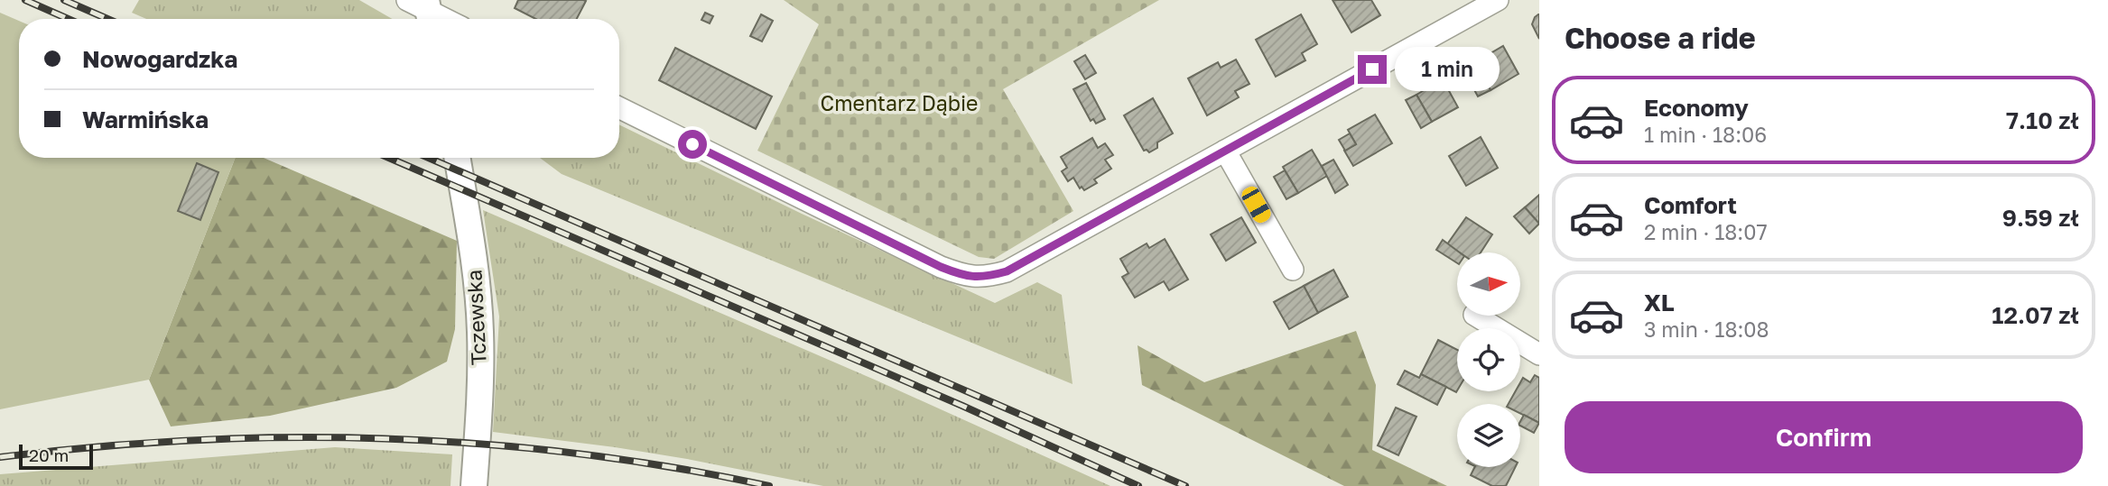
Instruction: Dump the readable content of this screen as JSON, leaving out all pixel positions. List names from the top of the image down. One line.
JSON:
{"streets":{"street":["Tczewska"]},"parks":["Cmentarz Dąbie"],"scale_bar":"20 m","north":"right","page":{"heading":"Choose a ride","banner":["Nowogardzka","Warmińska"],"bubble":"1 min","list":[{"name":"Economy","note":"1 min · 18:06","value":"7.10 zł"},{"name":"Comfort","note":"2 min · 18:07","value":"9.59 zł"},{"name":"XL","note":"3 min · 18:08","value":"12.07 zł"}],"buttons":"Confirm","scale":"20 m"}}
